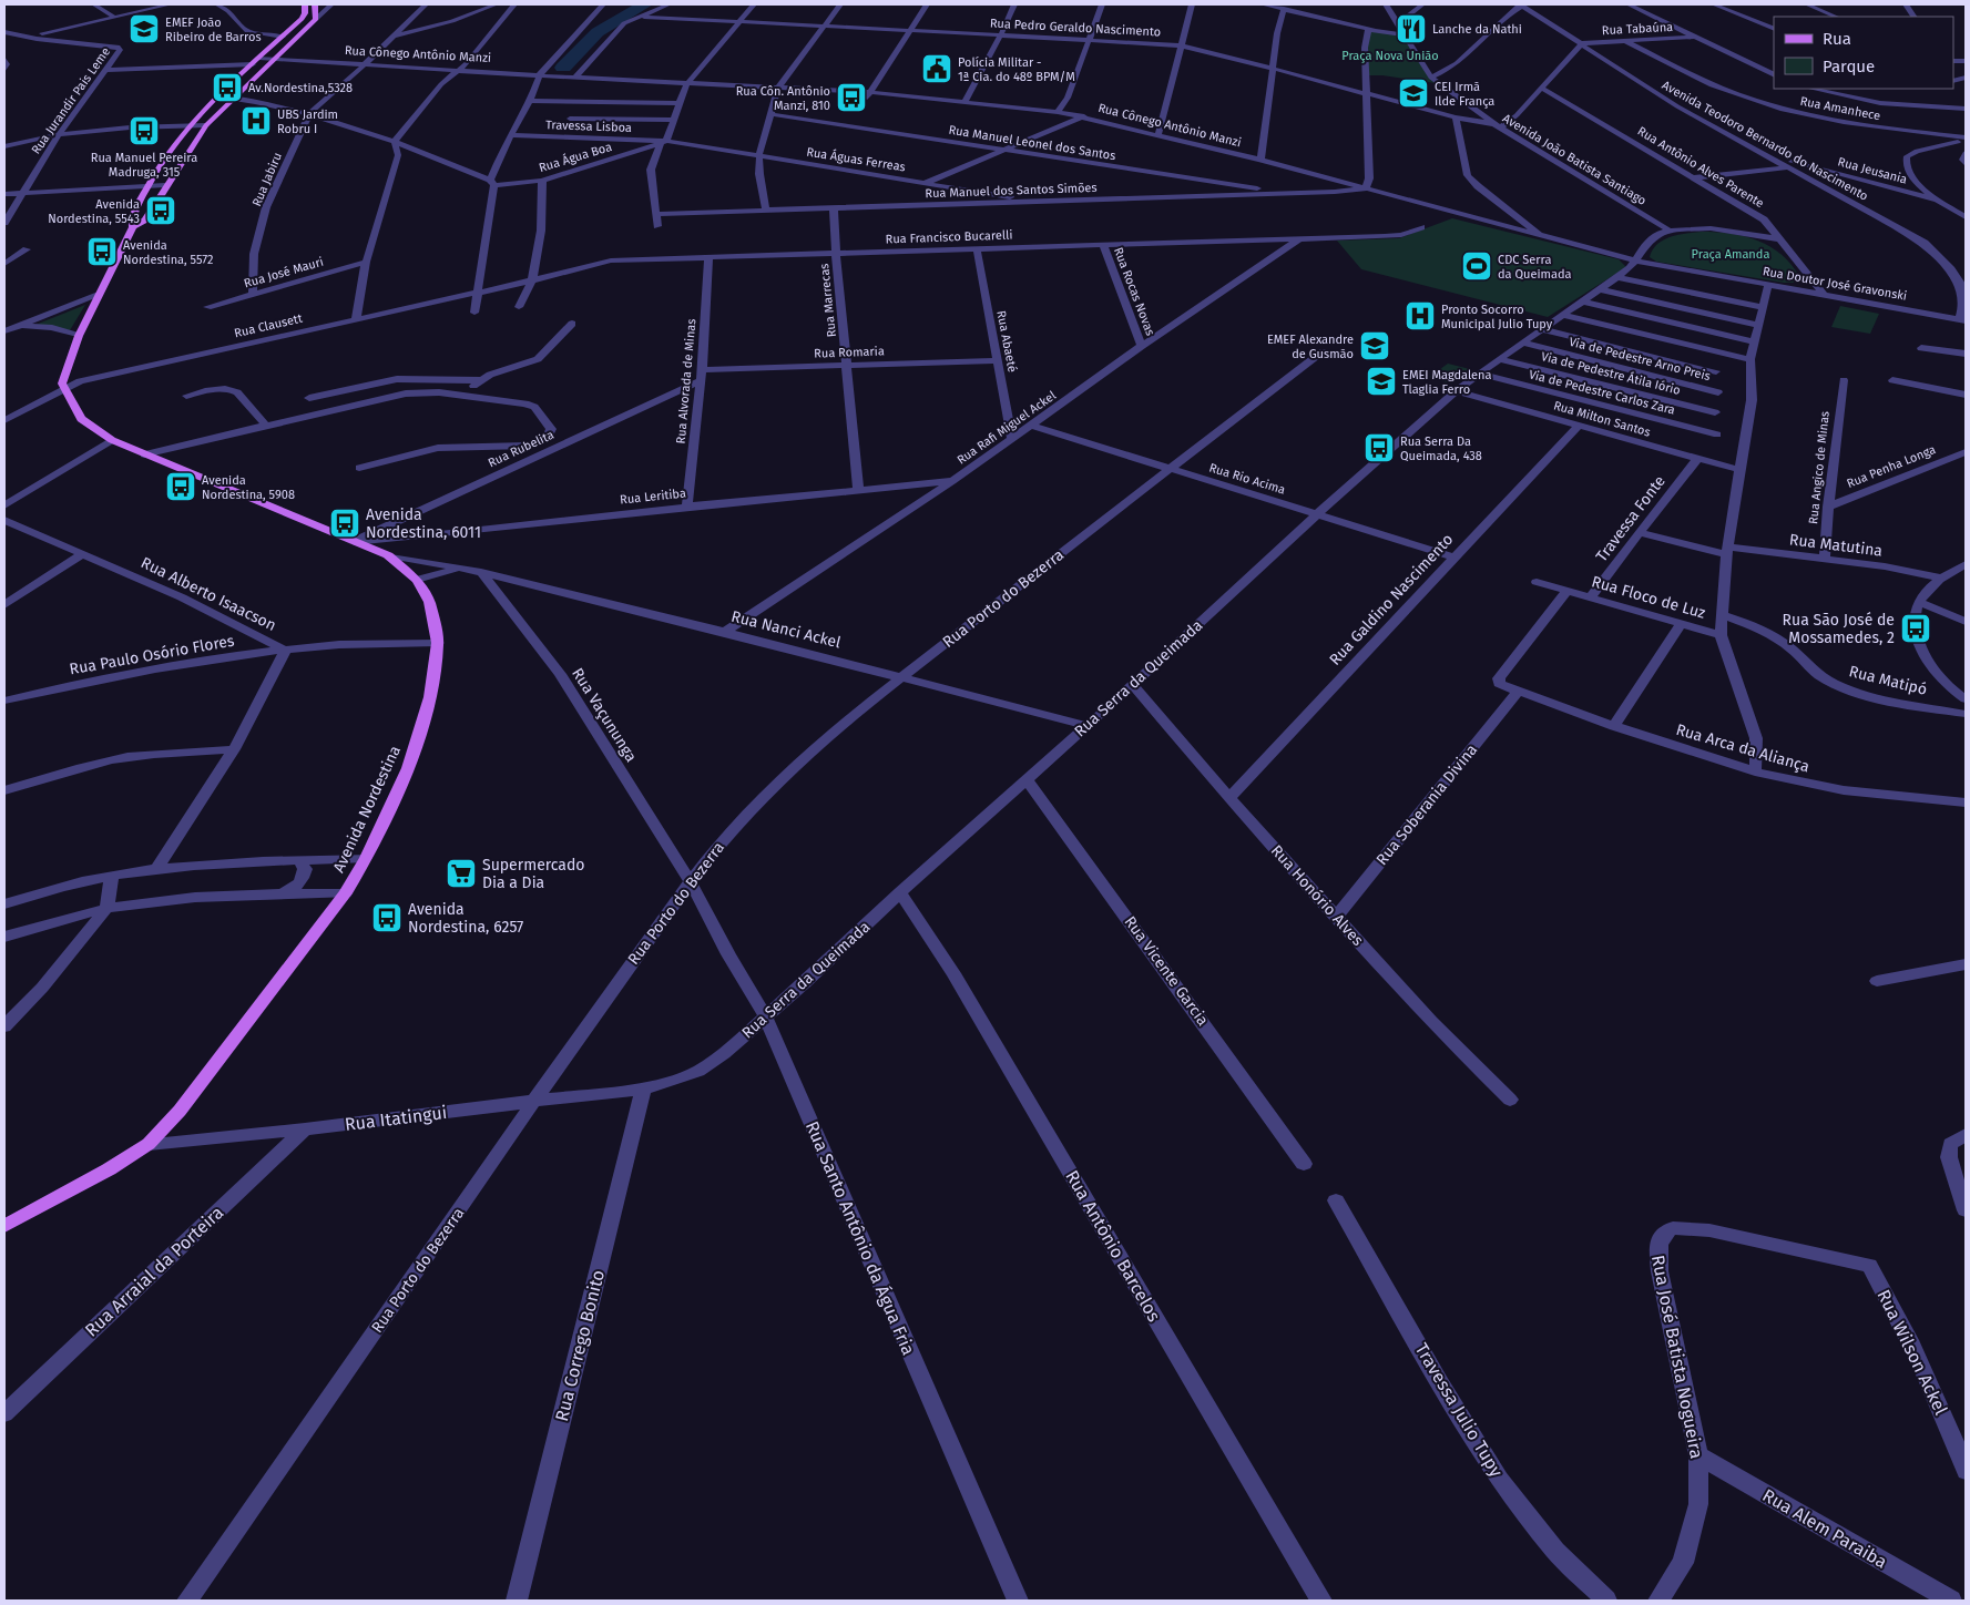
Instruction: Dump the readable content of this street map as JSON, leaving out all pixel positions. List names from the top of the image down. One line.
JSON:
{"streets":{"main road":["Avenida Nordestina"],"street":["Rua Pedro Geraldo Nascimento","Rua Tabaúna","Rua Cônego Antônio Manzi","Rua Jurandir Pais Leme","Rua Amanhece","Travessa Lisboa","Avenida Teodoro Bernardo do Nascimento","Rua Manuel Leonel dos Santos","Rua Água Boa","Rua Águas Ferreas","Avenida João Batista Santiago","Rua Antônio Alves Parente","Rua Jeusania","Rua Jabiru","Rua Manuel dos Santos Simões","Rua Francisco Bucarelli","Rua José Mauri","Rua Doutor José Gravonski","Rua Rocas Novas","Rua Marrecas","Rua Clausett","Rua Abaeté","Rua Romaria","Via de Pedestre Arno Preis","Via de Pedestre Átila Iório","Rua Alvorada de Minas","Via de Pedestre Carlos Zara","Rua Milton Santos","Rua Rafi Miguel Ackel","Rua Rubelita","Rua Penha Longa","Rua Angico de Minas","Rua Rio Acima","Rua Leritiba","Travessa Fonte","Rua Matutina","Rua Alberto Isaacson","Rua Floco de Luz","Rua Porto do Bezerra","Rua Galdino Nascimento","Rua Nanci Ackel","Rua Paulo Osório Flores","Rua Serra da Queimada","Rua Matipó","Rua Vaçununga","Rua Arca da Aliança","Rua Soberania Divina","Rua Honório Alves","Rua Vicente Garcia","Rua Itatingui","Rua Santo Antônio da Água Fria","Rua Antônio Barcelos","Rua Arraial da Porteira","Rua Corrego Bonito","Rua Wilson Ackel","Rua José Batista Nogueira","Travessa Julio Tupy","Rua Alem Paraiba"]},"crossings":[["Rua Pedro Geraldo Nascimento","Avenida João Batista Santiago"],["Rua Tabaúna","Rua Amanhece"],["Rua Tabaúna","Avenida Teodoro Bernardo do Nascimento"],["Rua Cônego Antônio Manzi","Rua Jabiru"],["Rua Cônego Antônio Manzi","Rua Manuel dos Santos Simões"],["Rua Cônego Antônio Manzi","Rua Doutor José Gravonski"],["Rua Cônego Antônio Manzi","Rua Serra da Queimada"],["Travessa Lisboa","Rua Água Boa"],["Travessa Lisboa","Rua Águas Ferreas"],["Avenida Teodoro Bernardo do Nascimento","Rua Jeusania"],["Avenida Teodoro Bernardo do Nascimento","Rua Doutor José Gravonski"],["Rua Manuel Leonel dos Santos","Rua Manuel dos Santos Simões"],["Rua Água Boa","Rua Águas Ferreas"],["Rua Águas Ferreas","Rua Manuel dos Santos Simões"],["Rua Antônio Alves Parente","Rua Doutor José Gravonski"],["Rua Jabiru","Rua José Mauri"],["Rua Manuel dos Santos Simões","Rua Marrecas"],["Rua Francisco Bucarelli","Rua Rocas Novas"],["Rua Francisco Bucarelli","Rua Marrecas"],["Rua Francisco Bucarelli","Rua Clausett"],["Rua Francisco Bucarelli","Rua Abaeté"],["Rua Francisco Bucarelli","Rua Alvorada de Minas"],["Rua Francisco Bucarelli","Rua Rafi Miguel Ackel"],["Rua Doutor José Gravonski","Rua Serra da Queimada"],["Rua Rocas Novas","Rua Rafi Miguel Ackel"],["Rua Marrecas","Rua Romaria"],["Rua Marrecas","Rua Leritiba"],["Rua Clausett","Avenida Nordestina"],["Rua Abaeté","Rua Romaria"],["Rua Abaeté","Rua Rafi Miguel Ackel"],["Rua Romaria","Rua Alvorada de Minas"],["Rua Romaria","Rua Rubelita"],["Via de Pedestre Arno Preis","Rua Serra da Queimada"],["Via de Pedestre Átila Iório","Rua Serra da Queimada"],["Rua Alvorada de Minas","Rua Rubelita"],["Rua Alvorada de Minas","Rua Leritiba"],["Via de Pedestre Carlos Zara","Rua Serra da Queimada"],["Rua Milton Santos","Travessa Fonte"],["Rua Milton Santos","Rua Galdino Nascimento"],["Rua Milton Santos","Rua Serra da Queimada"],["Rua Rafi Miguel Ackel","Rua Rio Acima"],["Rua Rafi Miguel Ackel","Rua Leritiba"],["Rua Rafi Miguel Ackel","Rua Nanci Ackel"],["Rua Rubelita","Rua Leritiba"],["Rua Rubelita","Avenida Nordestina"],["Rua Penha Longa","Rua Angico de Minas"],["Rua Angico de Minas","Rua Matutina"],["Rua Rio Acima","Rua Porto do Bezerra"],["Rua Rio Acima","Rua Galdino Nascimento"],["Rua Rio Acima","Rua Serra da Queimada"],["Rua Leritiba","Avenida Nordestina"],["Travessa Fonte","Rua Matutina"],["Travessa Fonte","Rua Floco de Luz"],["Rua Alberto Isaacson","Rua Paulo Osório Flores"],["Rua Porto do Bezerra","Rua Nanci Ackel"],["Rua Porto do Bezerra","Rua Vaçununga"],["Rua Porto do Bezerra","Rua Itatingui"],["Rua Porto do Bezerra","Rua Santo Antônio da Água Fria"],["Rua Galdino Nascimento","Rua Honório Alves"],["Rua Nanci Ackel","Rua Serra da Queimada"],["Rua Nanci Ackel","Rua Vaçununga"],["Rua Nanci Ackel","Avenida Nordestina"],["Rua Paulo Osório Flores","Avenida Nordestina"],["Rua Serra da Queimada","Rua Honório Alves"],["Rua Serra da Queimada","Rua Vicente Garcia"],["Rua Serra da Queimada","Rua Itatingui"],["Rua Serra da Queimada","Rua Santo Antônio da Água Fria"],["Rua Serra da Queimada","Rua Antônio Barcelos"],["Rua Serra da Queimada","Rua Corrego Bonito"],["Rua Vaçununga","Rua Santo Antônio da Água Fria"],["Rua Arca da Aliança","Rua Soberania Divina"],["Rua Soberania Divina","Rua Honório Alves"],["Avenida Nordestina","Rua Itatingui"],["Rua Itatingui","Rua Arraial da Porteira"],["Rua Itatingui","Rua Corrego Bonito"],["Rua Wilson Ackel","Rua José Batista Nogueira"],["Rua José Batista Nogueira","Rua Alem Paraiba"]],"parks":["Praça Nova União","Praça Amanda"],"places":{"school or university":["EMEF João Ribeiro de Barros","CEI Irmã Ilde França","EMEF Alexandre de Gusmão","EMEI Magdalena Tlaglia Ferro"],"restaurant":["Lanche da Nathi"],"public building":["Polícia Militar - 1ª Cia. do 48º BPM/M"],"bus stop":["Av.Nordestina,5328","Rua Côn. Antônio Manzi, 810","Rua Manuel Pereira Madruga, 315","Avenida Nordestina, 5543","Avenida Nordestina, 5572","Rua Serra Da Queimada, 438","Avenida Nordestina, 5908","Avenida Nordestina, 6011","Rua São José de Mossamedes, 2","Avenida Nordestina, 6257"],"hospital":["UBS Jardim Robru I","Pronto Socorro Municipal Julio Tupy"],"sports":["CDC Serra da Queimada"],"supermarket":["Supermercado Dia a Dia"]},"legend":["Rua","Parque"]}
